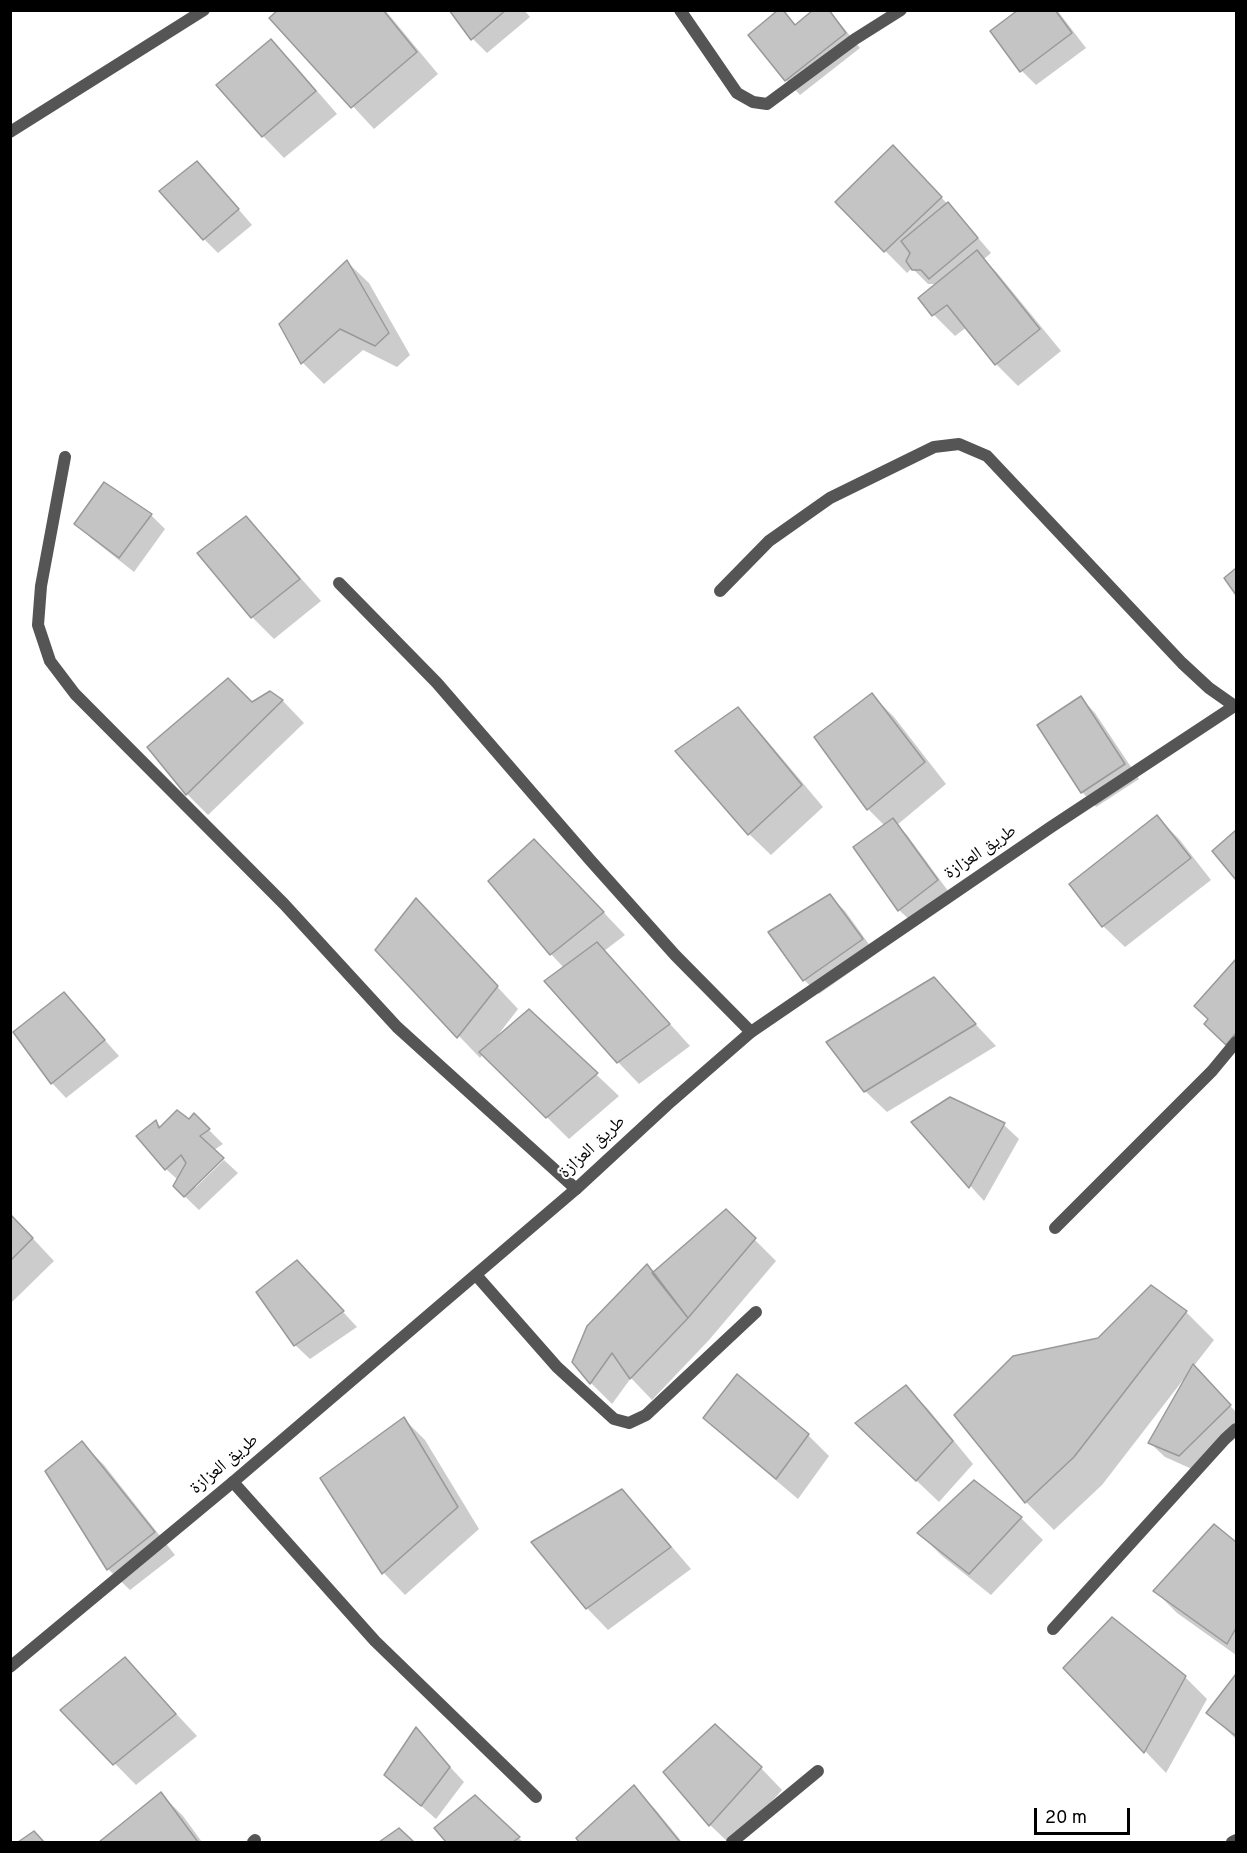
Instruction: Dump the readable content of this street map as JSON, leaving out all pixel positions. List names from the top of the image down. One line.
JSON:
{"streets":{"street":["طريق العزازة"]},"scale_bar":"20 m"}
